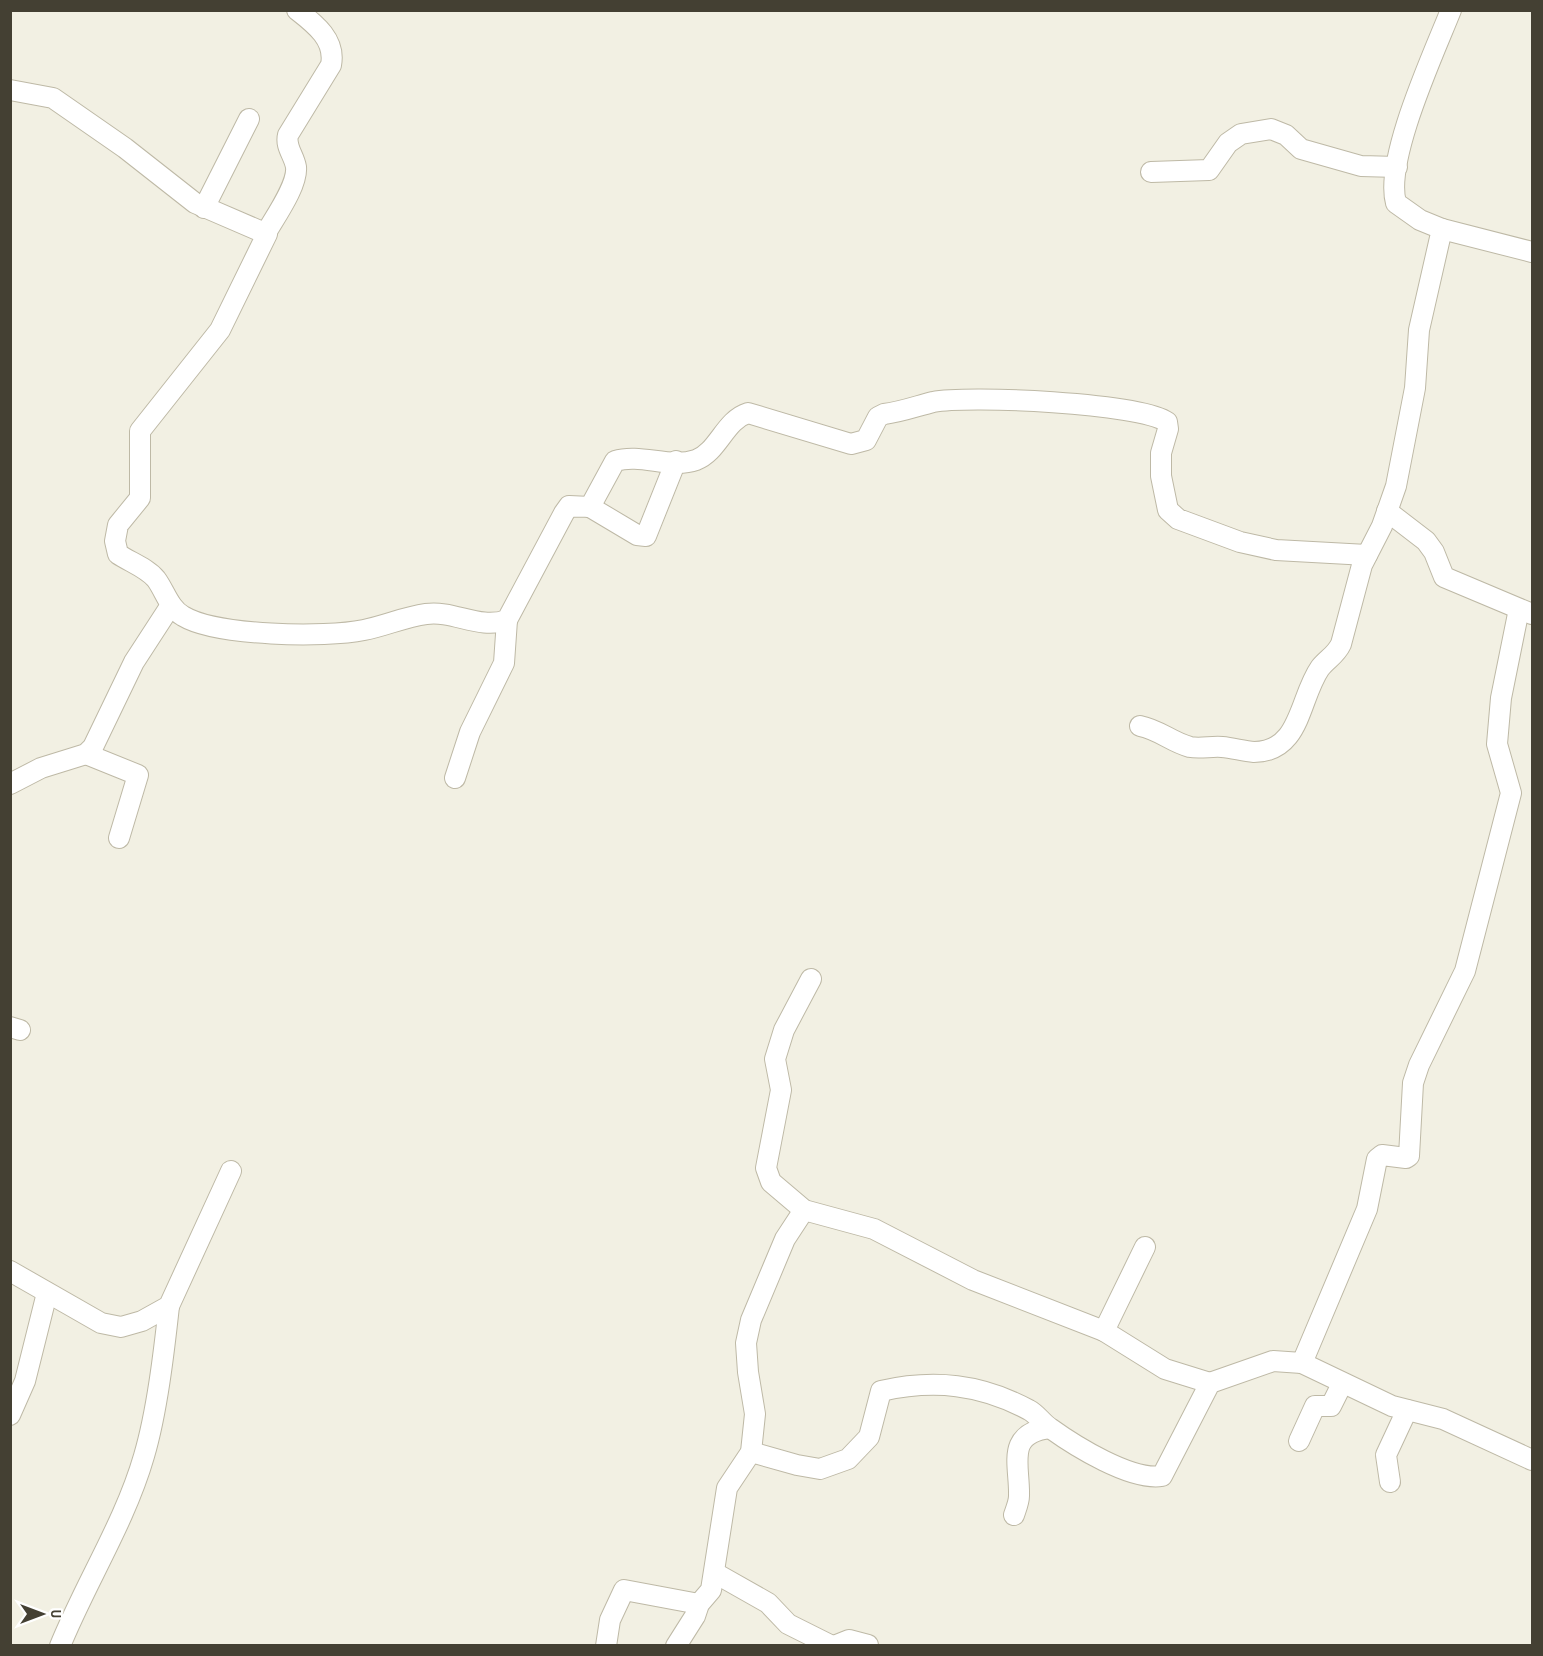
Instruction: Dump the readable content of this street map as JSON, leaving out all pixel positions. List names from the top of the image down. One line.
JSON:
{"north":"right"}
